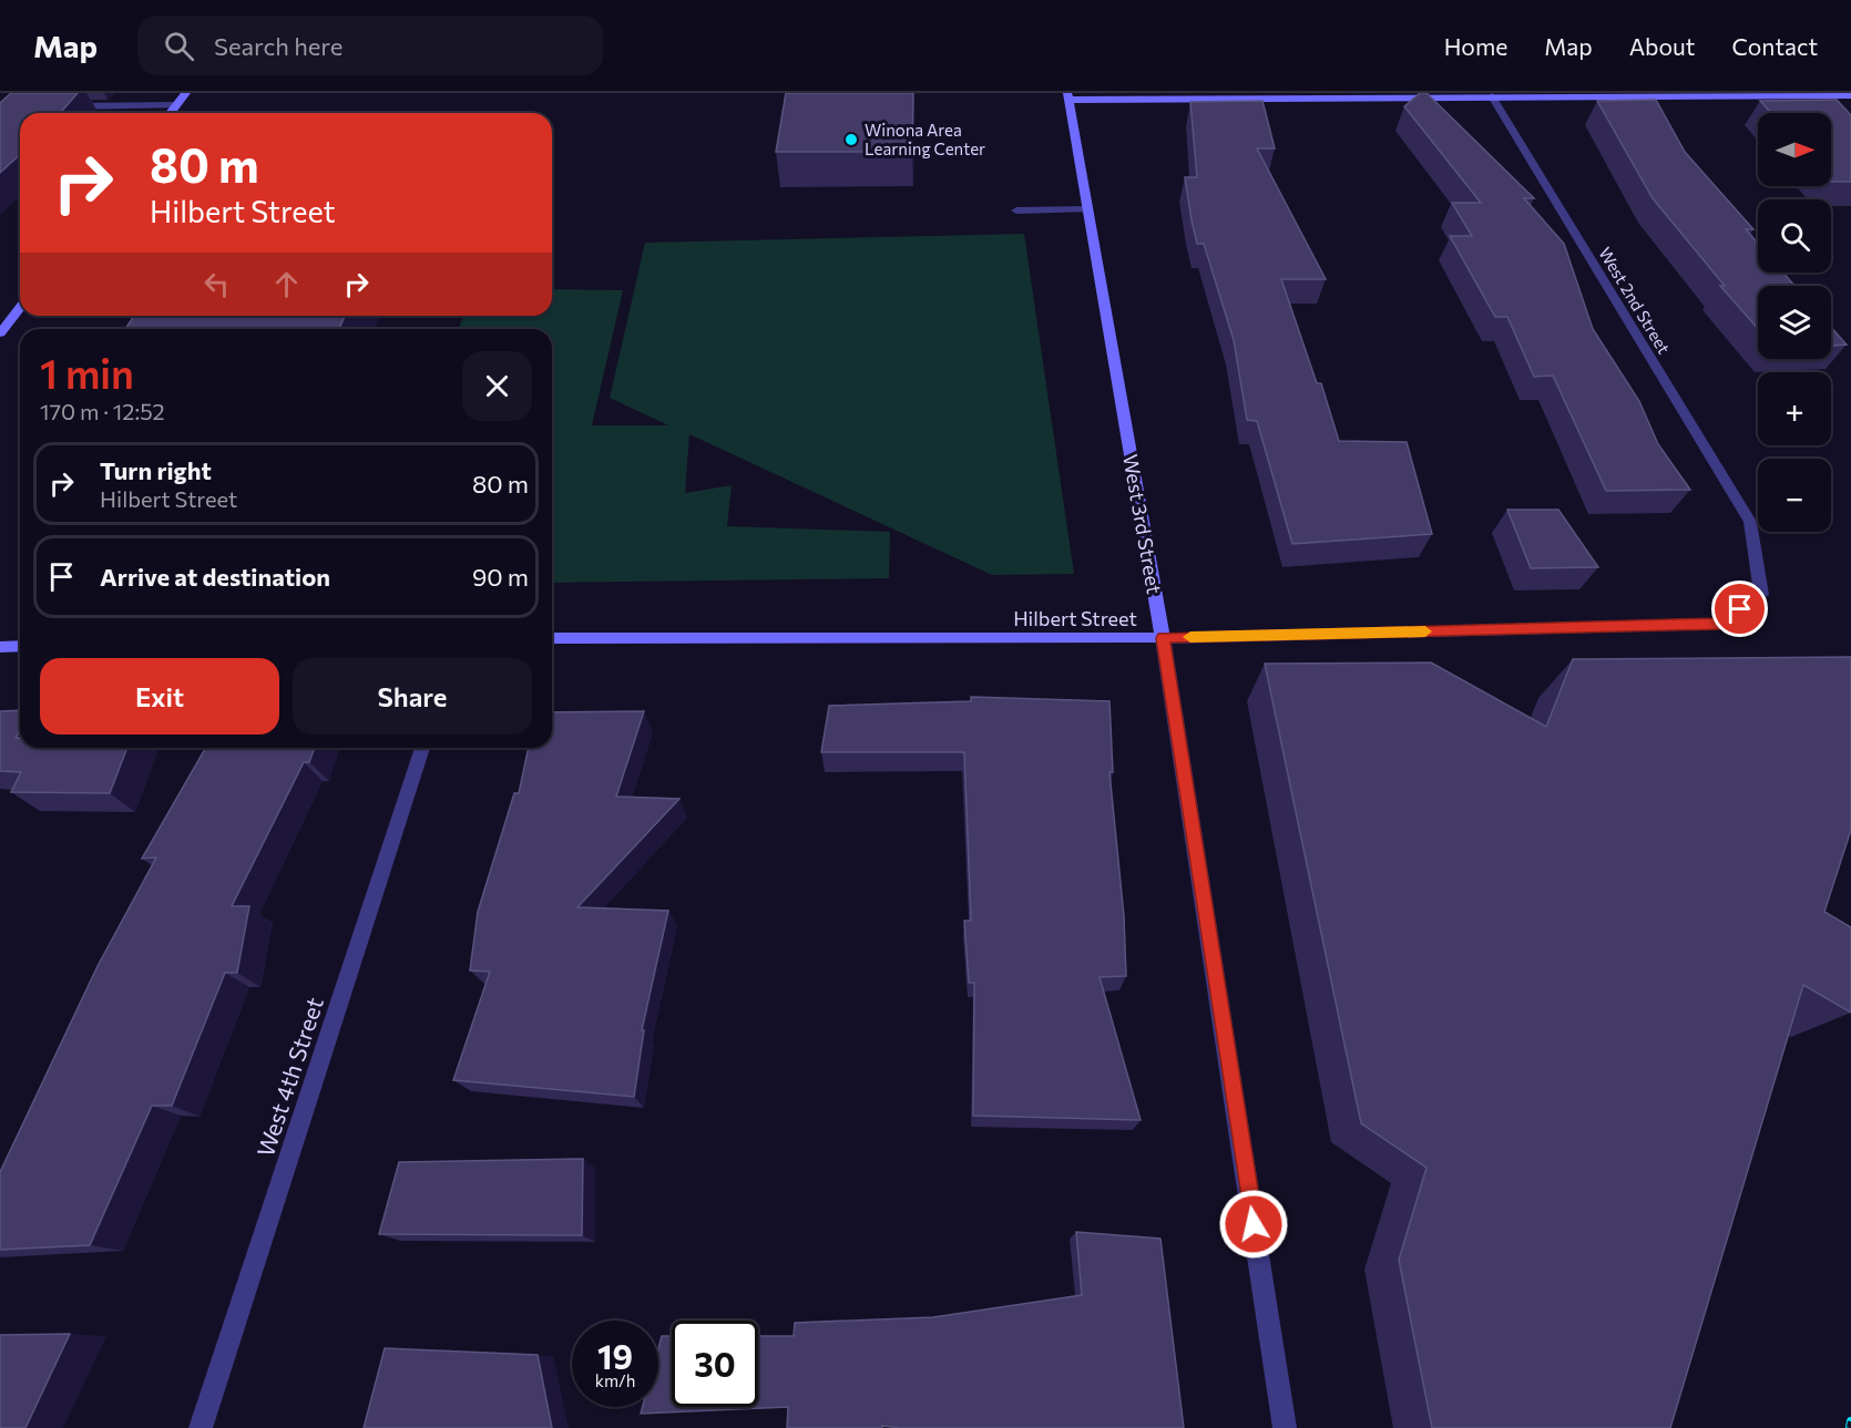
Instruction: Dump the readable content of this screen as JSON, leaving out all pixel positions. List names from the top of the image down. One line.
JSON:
{"streets":{"street":["West 2nd Street","West 3rd Street","Hilbert Street","West 4th Street"]},"crossings":[["West 2nd Street","Hilbert Street"],["West 3rd Street","Hilbert Street"]],"places":["Winona Area Learning Center"],"north":"right","page":{"header":"Map","search":"Search here","nav":["Home","Map","About","Contact"],"map_buttons":["+","−"],"turn":["80 m","Hilbert Street"],"heading":["1 min","170 m · 12:52"],"list":[{"name":"Turn right","note":"Hilbert Street","value":"80 m"},{"name":"Arrive at destination","value":"90 m"}],"buttons":["Exit","Share"],"speed":"19 km/h","limit":"30"}}
